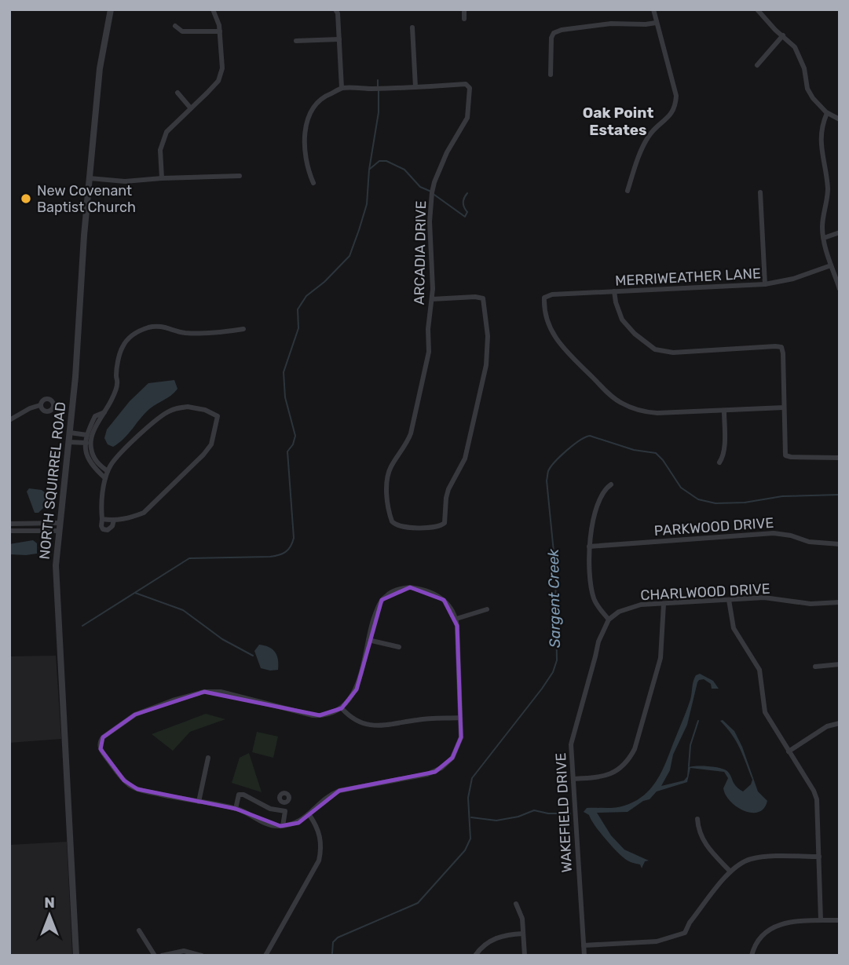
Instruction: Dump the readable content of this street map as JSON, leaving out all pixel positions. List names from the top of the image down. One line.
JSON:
{"streets":{"street":["ARCADIA DRIVE","MERRIWEATHER LANE","NORTH SQUIRREL ROAD","PARKWOOD DRIVE","CHARLWOOD DRIVE","WAKEFIELD DRIVE"]},"crossings":[["CHARLWOOD DRIVE","WAKEFIELD DRIVE"]],"districts":["Oak Point Estates"],"water":["Sargent Creek"],"places":["New Covenant Baptist Church"],"north":"top"}
